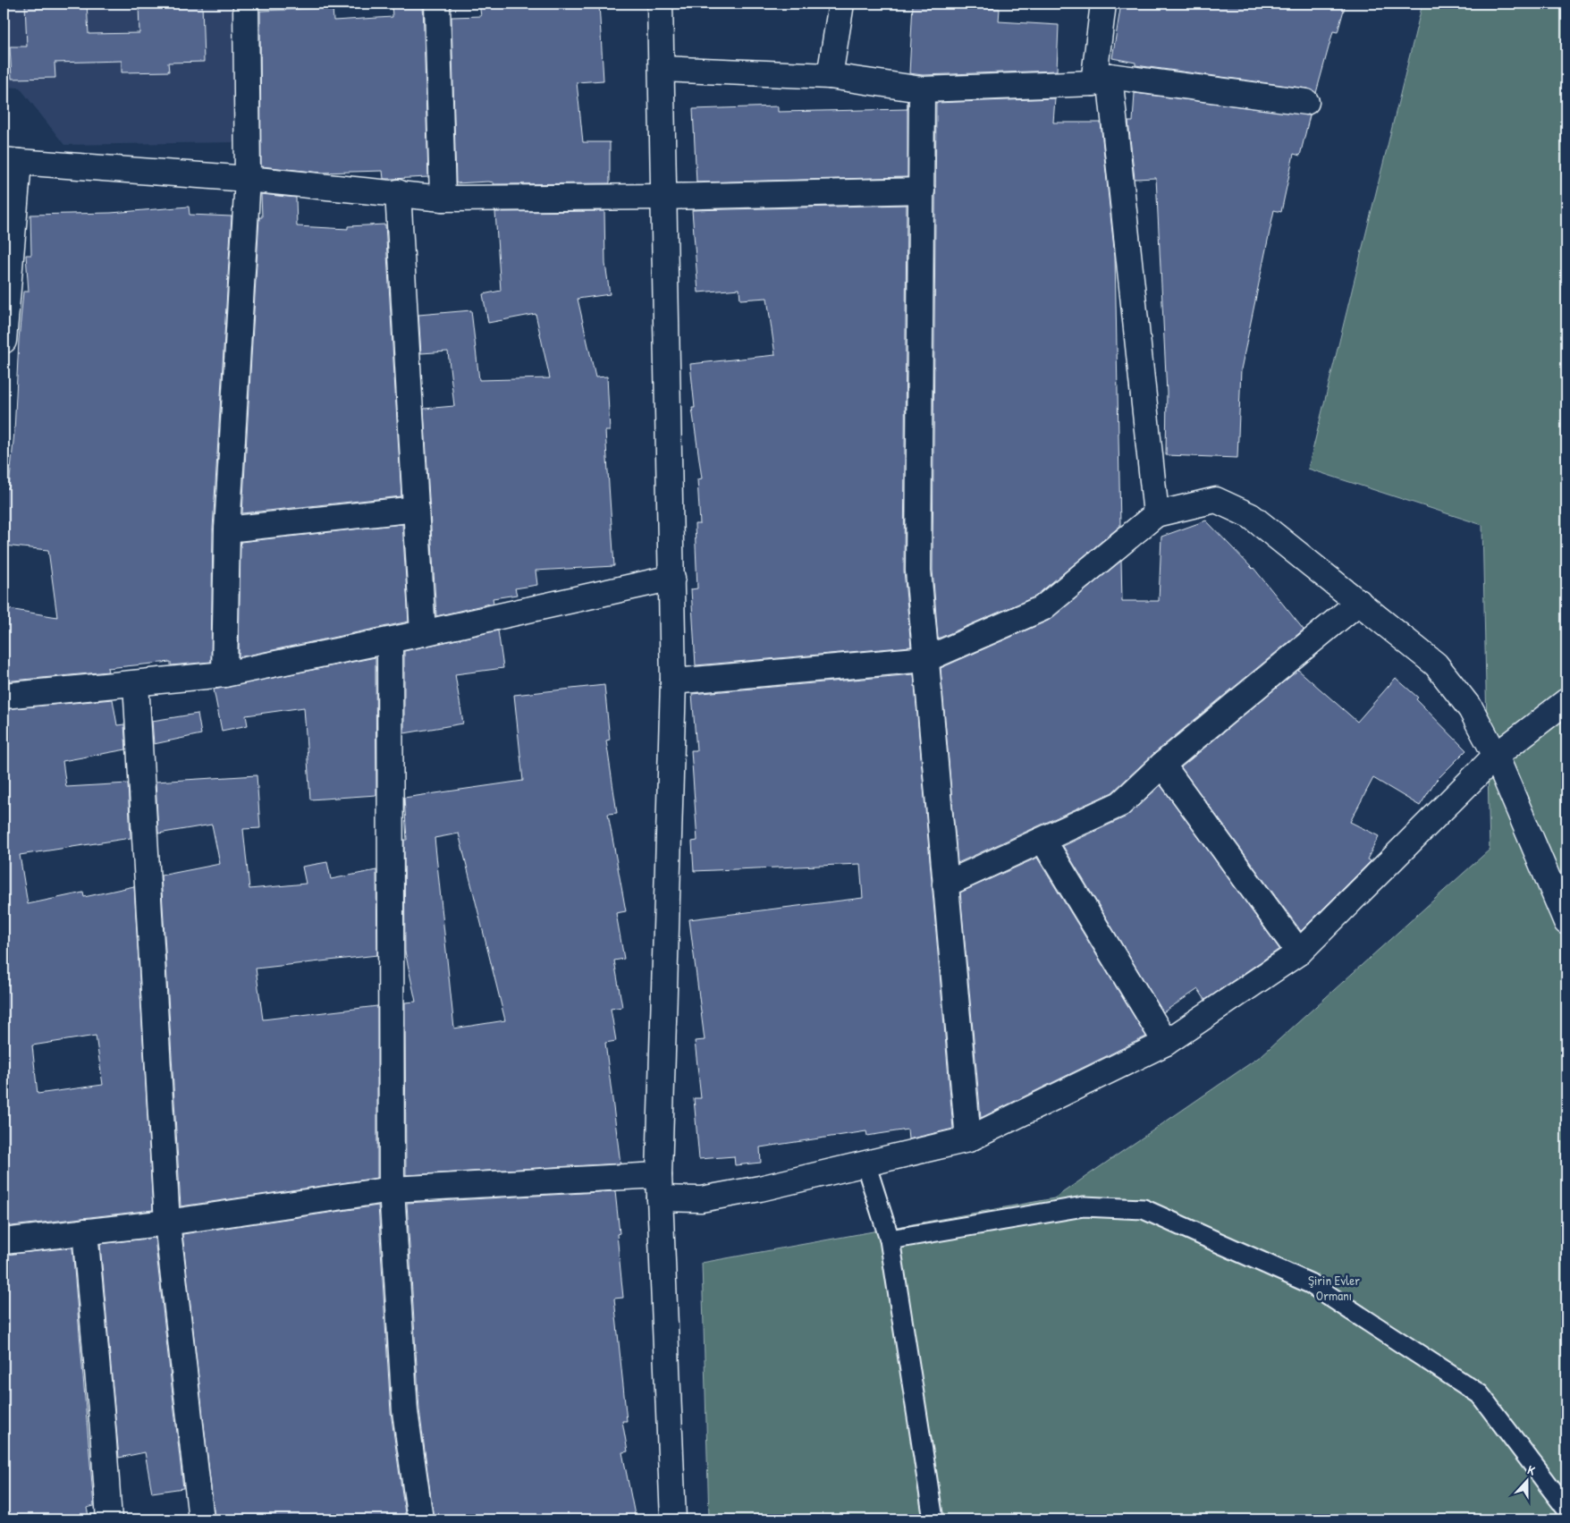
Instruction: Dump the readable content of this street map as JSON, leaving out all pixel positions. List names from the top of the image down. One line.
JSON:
{"parks":["Şirin Evler Ormanı"],"north":"top"}
